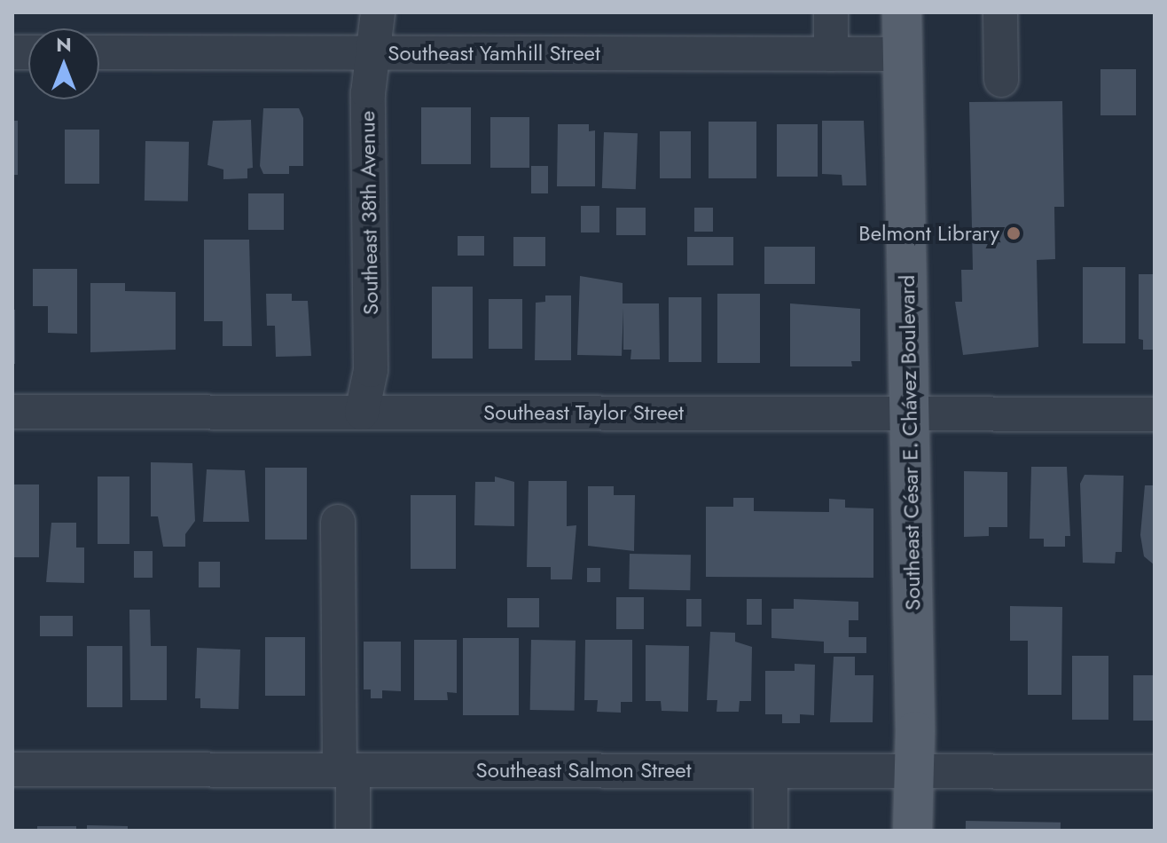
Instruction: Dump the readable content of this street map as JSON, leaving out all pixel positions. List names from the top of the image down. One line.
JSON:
{"streets":{"main road":["Southeast César E. Chávez Boulevard"],"street":["Southeast Yamhill Street","Southeast 38th Avenue","Southeast Taylor Street","Southeast Salmon Street"]},"crossings":[["Southeast Yamhill Street","Southeast 38th Avenue"],["Southeast Yamhill Street","Southeast César E. Chávez Boulevard"],["Southeast 38th Avenue","Southeast Taylor Street"],["Southeast Taylor Street","Southeast César E. Chávez Boulevard"],["Southeast César E. Chávez Boulevard","Southeast Salmon Street"]],"places":["Belmont Library"],"north":"top"}
